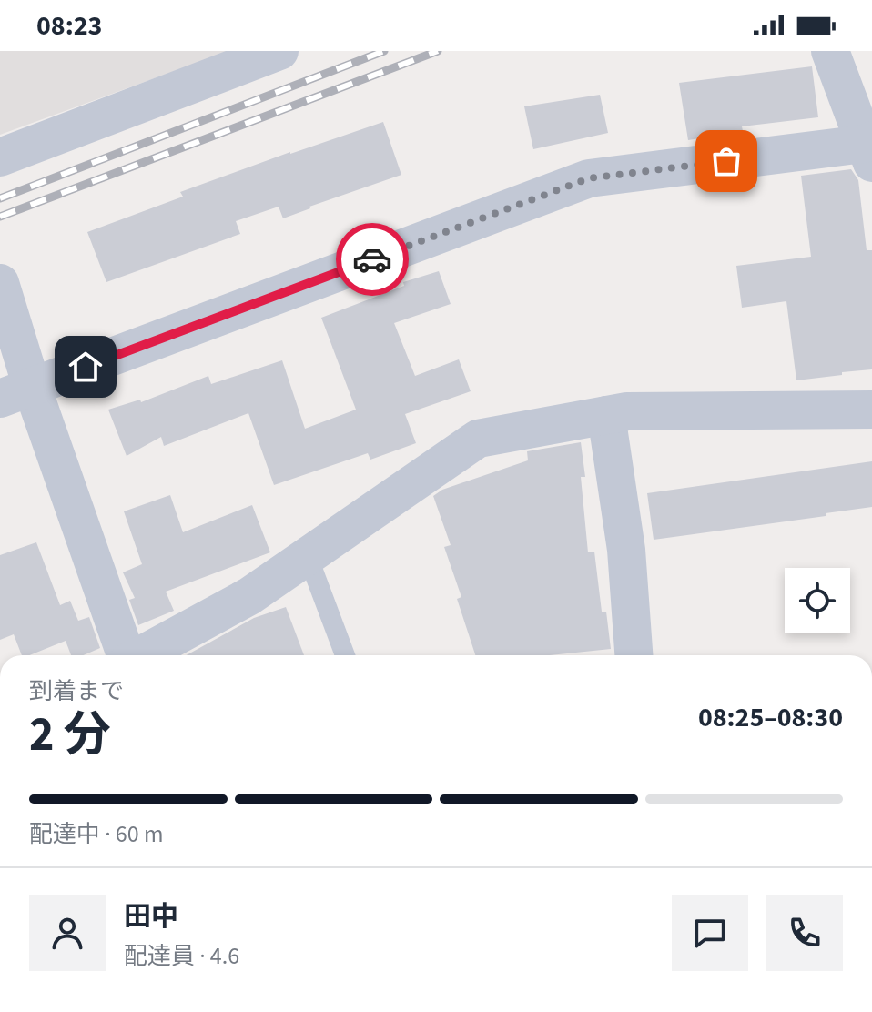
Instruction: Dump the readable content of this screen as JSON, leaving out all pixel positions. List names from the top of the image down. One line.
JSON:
{"page":{"status":"08:23","heading":["2 分","到着まで","08:25–08:30"],"panel":["田中","配達員 · 4.6"],"bar":"配達中 · 60 m"}}
